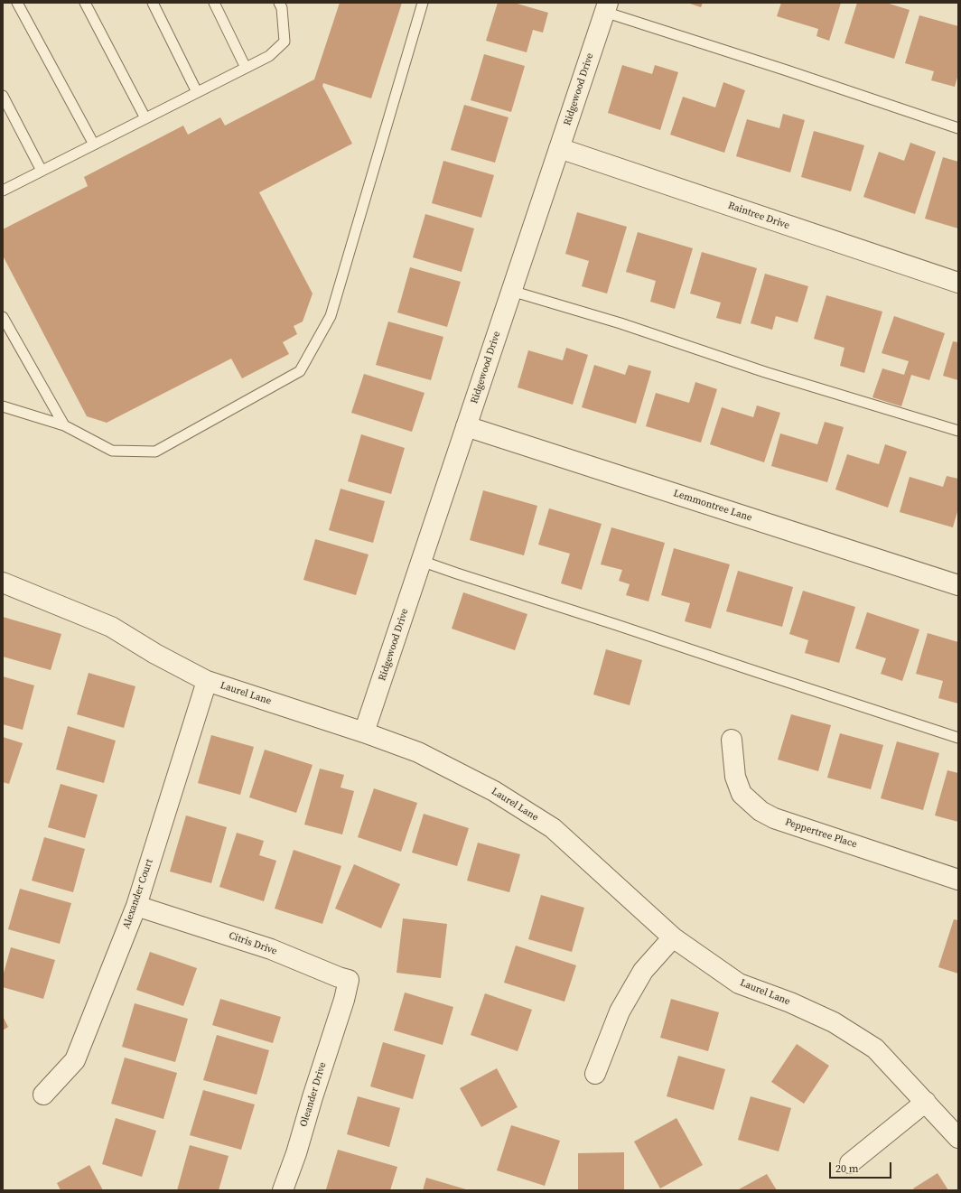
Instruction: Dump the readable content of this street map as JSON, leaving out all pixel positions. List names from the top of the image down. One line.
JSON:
{"streets":{"street":["Ridgewood Drive","Raintree Drive","Lemmontree Lane","Laurel Lane","Peppertree Place","Alexander Court","Citris Drive","Oleander Drive"]},"crossings":[["Ridgewood Drive","Raintree Drive"],["Ridgewood Drive","Lemmontree Lane"],["Ridgewood Drive","Laurel Lane"],["Laurel Lane","Alexander Court"],["Alexander Court","Citris Drive"],["Citris Drive","Oleander Drive"]],"scale_bar":"20 m"}
